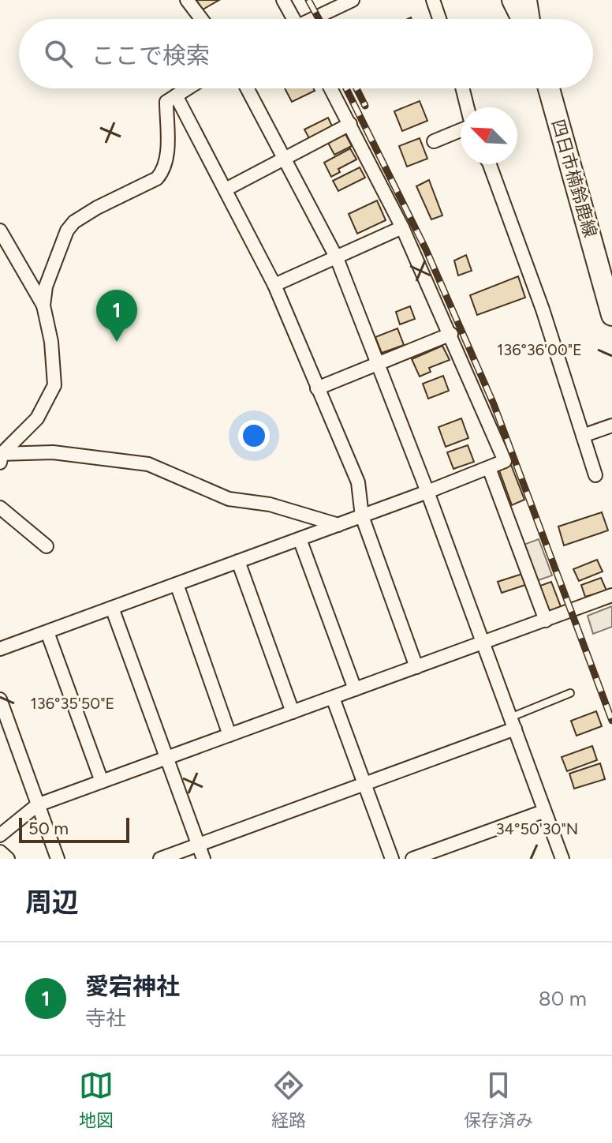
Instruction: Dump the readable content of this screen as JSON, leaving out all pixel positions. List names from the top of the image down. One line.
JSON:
{"streets":{"main road":["四日市楠鈴鹿線"]},"scale_bar":"50 m","north":"top left","page":{"search":"ここで検索","pins":"1","scale":"50 m","heading":"周辺","list":[{"mark":"1","name":"愛宕神社","note":"寺社","value":"80 m"}],"nav":["地図","経路","保存済み"]},"coordinates":["136°36'00\"E","136°35'50\"E","34°50'30\"N"]}
